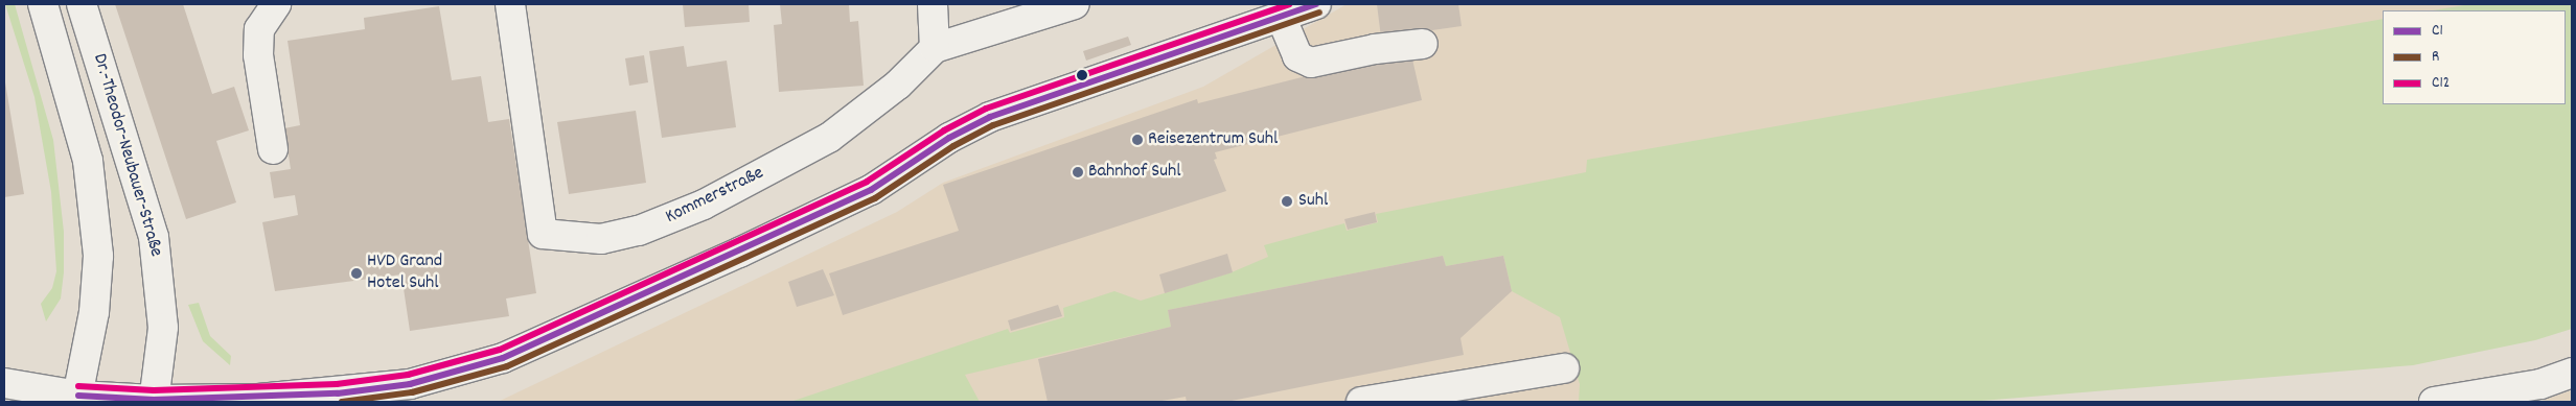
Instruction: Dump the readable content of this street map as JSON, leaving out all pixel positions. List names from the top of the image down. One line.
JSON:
{"streets":{"street":["Dr.-Theodor-Neubauer-Straße","Kommerstraße"]},"places":["Reisezentrum Suhl","Bahnhof Suhl","Suhl","HVD Grand Hotel Suhl"],"lines":["transit line C1","transit line C12","transit line R"],"legend":["C1","R","C12"]}
